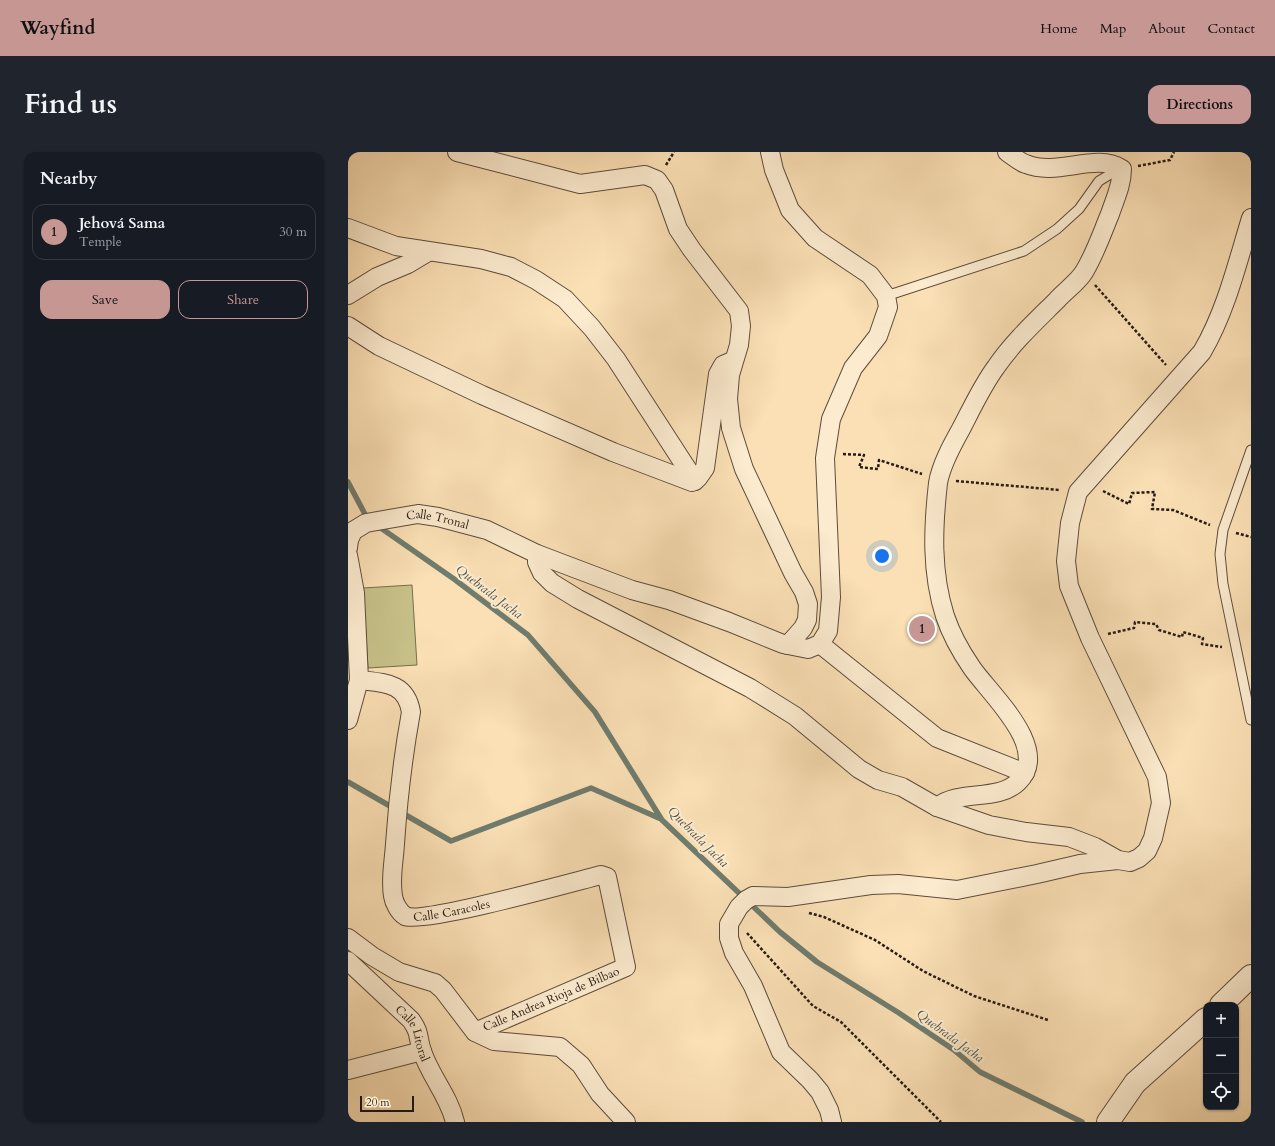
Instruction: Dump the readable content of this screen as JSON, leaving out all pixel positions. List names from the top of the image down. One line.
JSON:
{"streets":{"street":["Calle Tronal","Calle Caracoles","Calle Andrea Rioja de Bilbao","Calle Litoral"]},"crossings":[["Calle Caracoles","Calle Andrea Rioja de Bilbao"]],"water":["Quebrada Jacha"],"scale_bar":"20 m","page":{"header":"Wayfind","nav":["Home","Map","About","Contact"],"title":"Find us","buttons":["Directions",["Save","Share"]],"heading":"Nearby","list":[{"mark":"1","name":"Jehová Sama","note":"Temple","value":"30 m"}],"pins":"1","map_buttons":["+","−"],"scale":"20 m"}}
